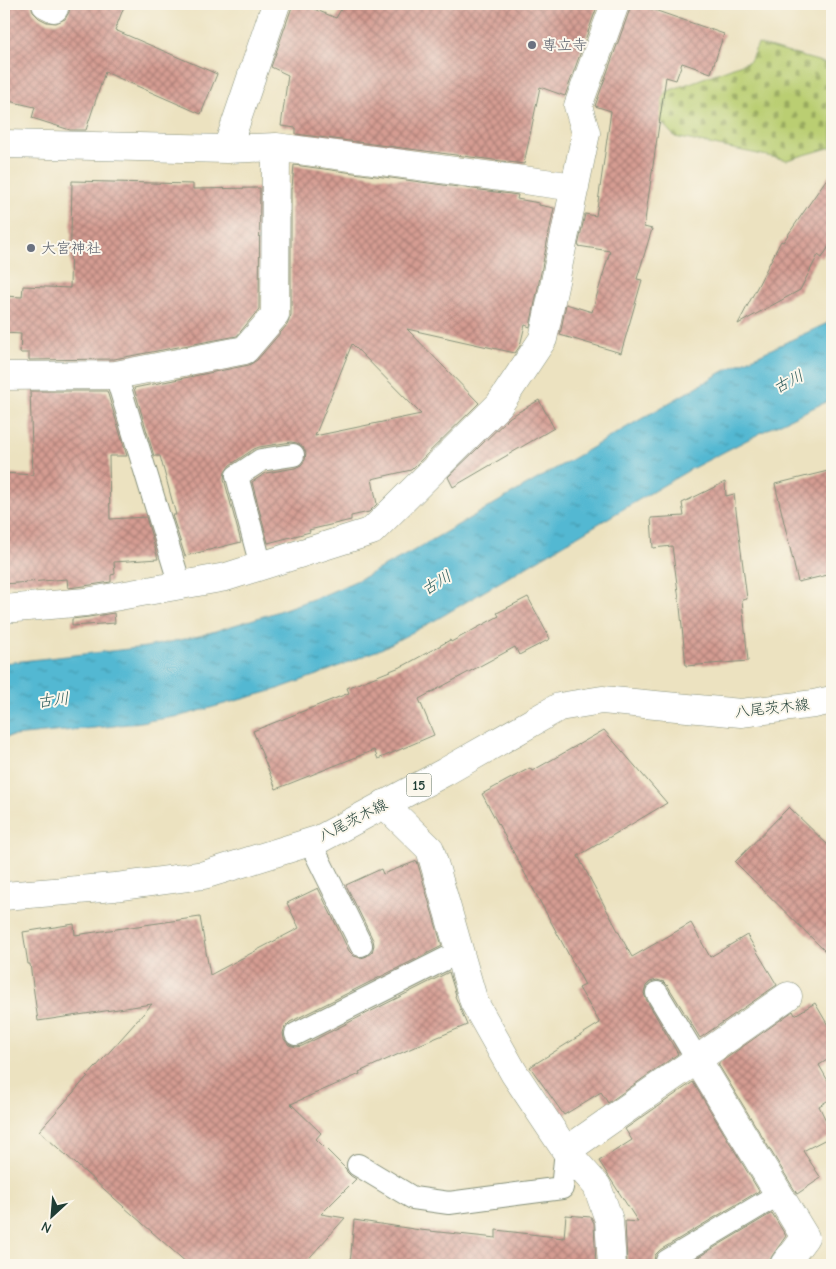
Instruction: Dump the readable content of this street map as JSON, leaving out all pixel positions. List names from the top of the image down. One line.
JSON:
{"streets":{"street":["八尾茨木線","15"]},"water":["古川"],"places":["専立寺","大宮神社"],"north":"bottom left"}
